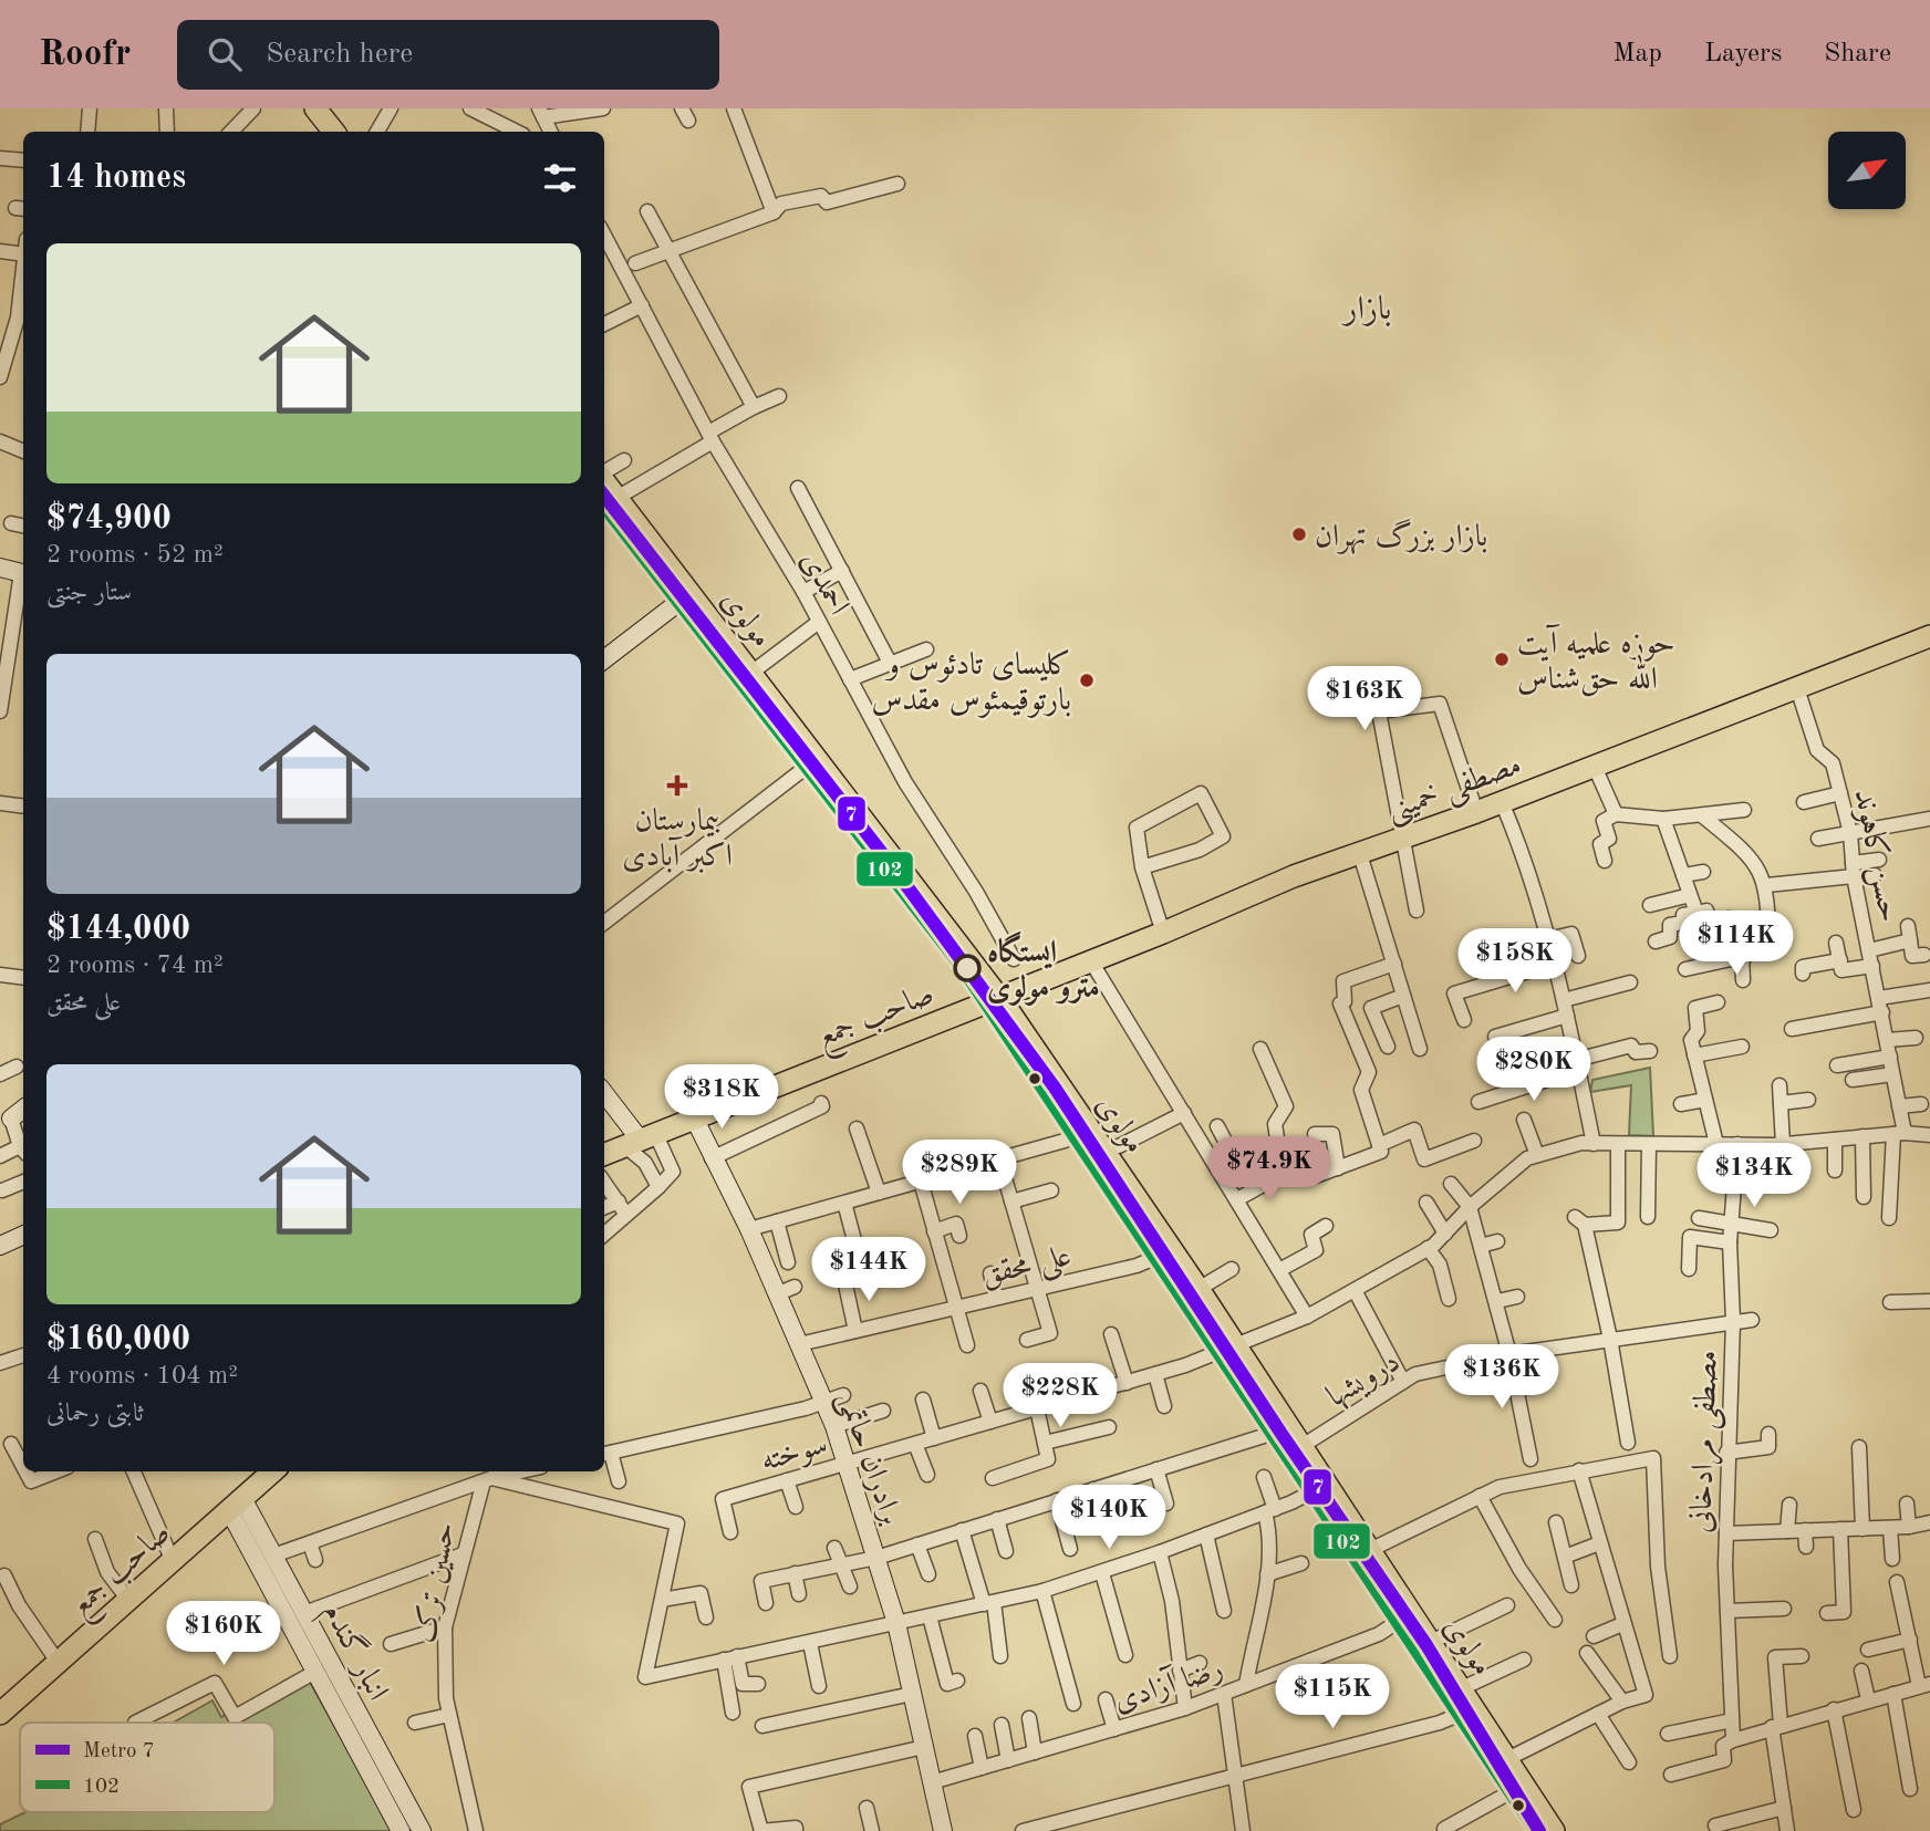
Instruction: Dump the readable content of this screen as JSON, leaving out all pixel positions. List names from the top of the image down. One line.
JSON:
{"streets":{"main road":["مولوی","مصطفی خمینی","صاحب جمع"],"street":["احمدی","حسن کاهوند","علی محقق","درویشها","مصطفی مرادخانی","سوخته","برادران حاتمی","حسین ترک","انبار گندم","رضا آزادی"]},"crossings":[["مولوی","مصطفی خمینی"],["مولوی","صاحب جمع"],["مولوی","علی محقق"],["مولوی","درویشها"],["مولوی","سوخته"],["مولوی","رضا آزادی"],["مصطفی خمینی","حسن کاهوند"],["مصطفی خمینی","صاحب جمع"],["حسن کاهوند","سوخته"],["صاحب جمع","برادران حاتمی"],["صاحب جمع","انبار گندم"],["علی محقق","برادران حاتمی"],["درویشها","مصطفی مرادخانی"],["مصطفی مرادخانی","سوخته"],["سوخته","برادران حاتمی"],["برادران حاتمی","رضا آزادی"]],"districts":["بازار"],"places":{"other":["بازار بزرگ تهران","حوزه علمیه آیت الله حق‌شناس","کلیسای تادئوس و بارتوقیمئوس مقدس","ایستگاه مترو مولوی"],"health":["بیمارستان اکبر آبادی"]},"lines":["metro line 7","transit line 102"],"legend":["Metro 7","102"],"north":"top right","page":{"header":"Roofr","search":"Search here","nav":["Map","Layers","Share"],"heading":"14 homes","list":[{"name":"$74,900","note":"2 rooms · 52 m² · ستار جنتی"},{"name":"$144,000","note":"2 rooms · 74 m² · علی محقق"},{"name":"$160,000","note":"4 rooms · 104 m² · ثابتی رحمانی"}],"price":["$163K","$114K","$158K","$280K","$318K","$74.9K","$289K","$134K","$144K","$136K","$228K","$140K","$160K","$115K"]}}
